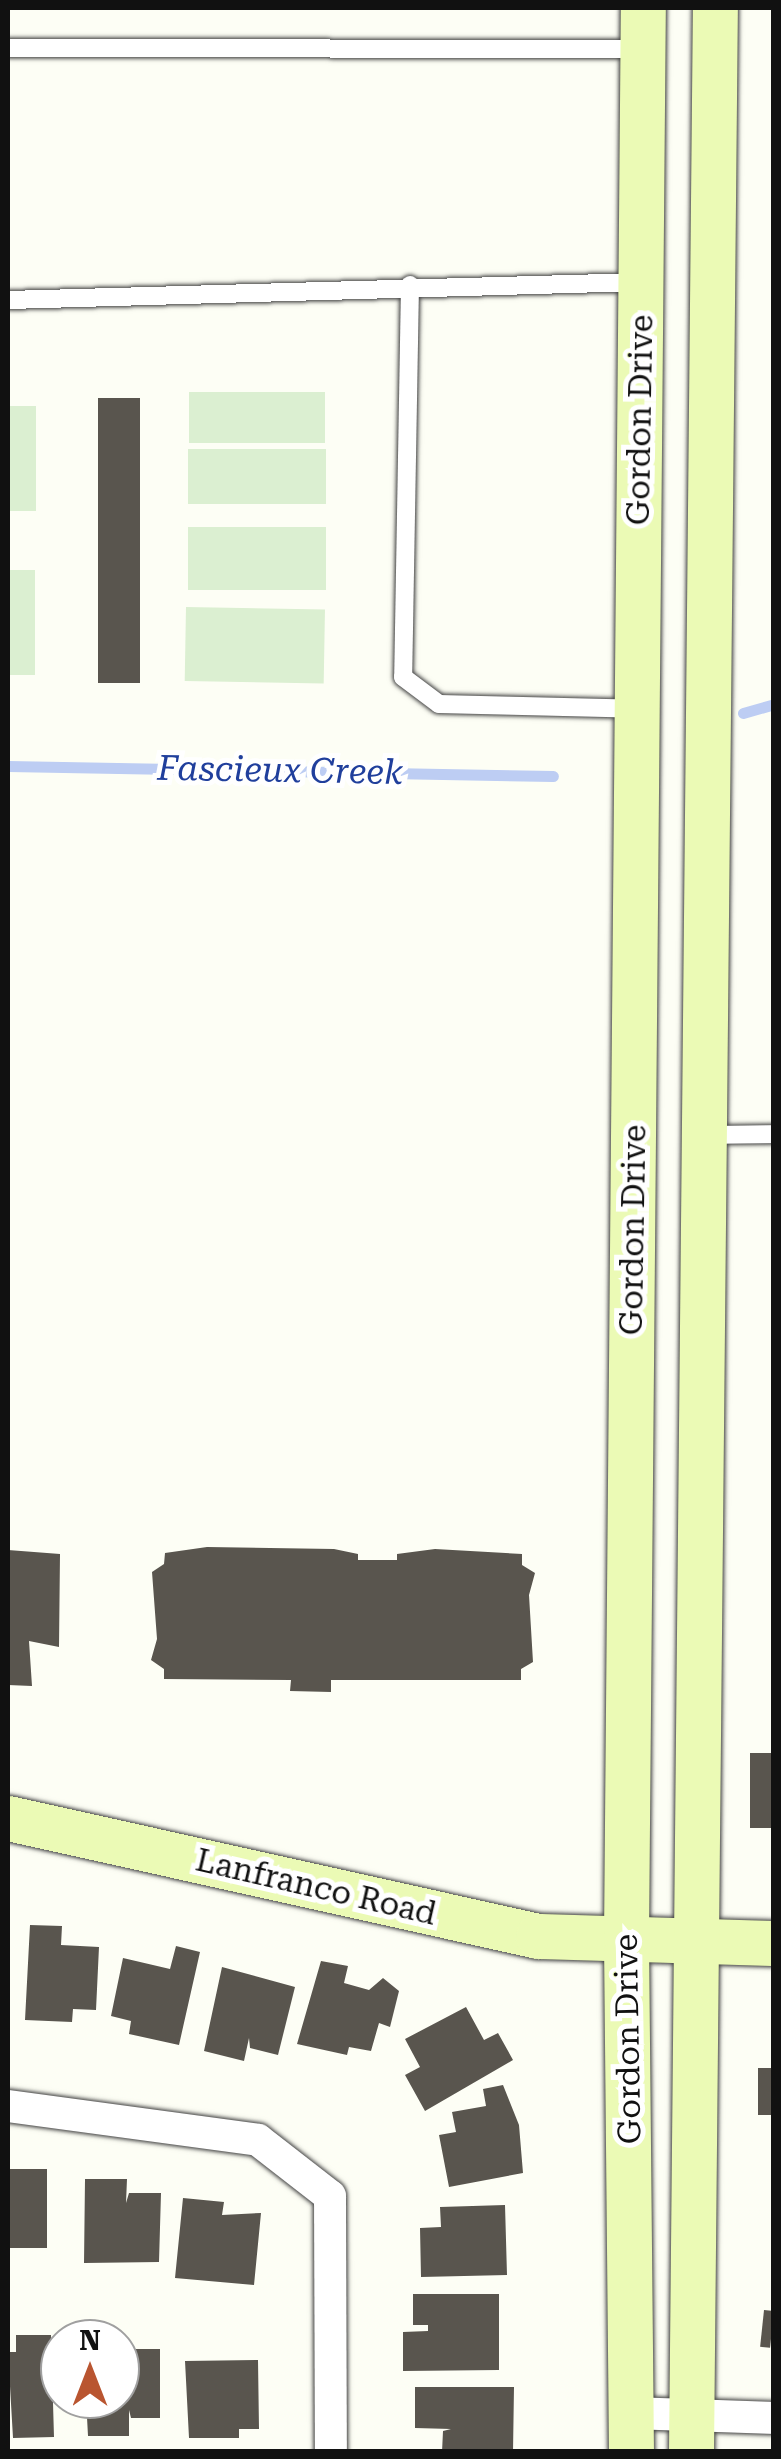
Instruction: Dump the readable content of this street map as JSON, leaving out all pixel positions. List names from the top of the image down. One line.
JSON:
{"streets":{"main road":["Gordon Drive","Lanfranco Road"]},"crossings":[["Gordon Drive","Lanfranco Road"]],"water":["Fascieux Creek"],"north":"top"}
